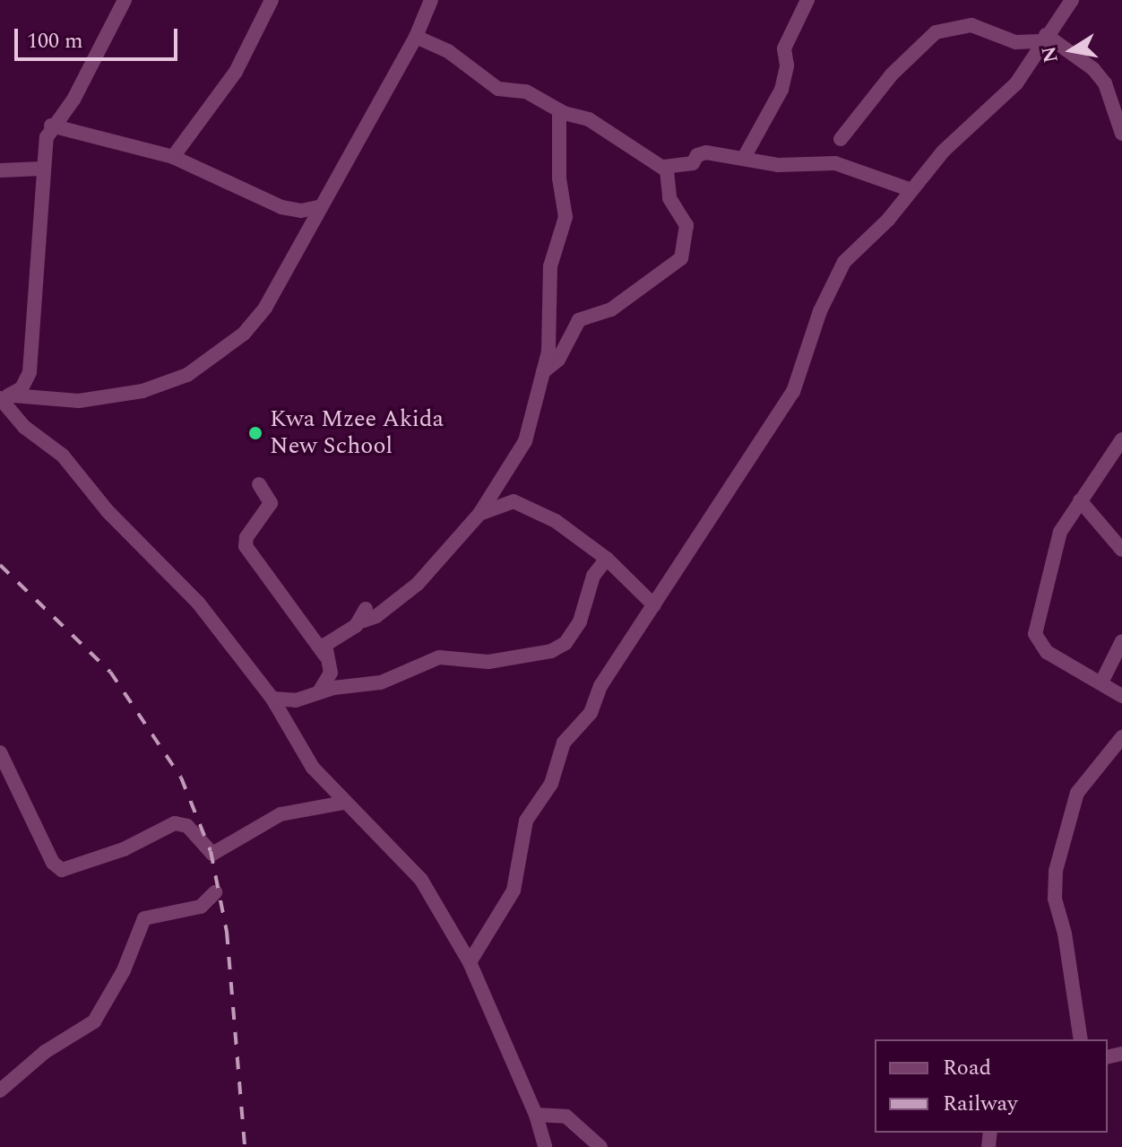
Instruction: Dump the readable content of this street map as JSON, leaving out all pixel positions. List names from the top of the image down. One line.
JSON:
{"places":["Kwa Mzee Akida New School"],"legend":["Road","Railway"],"scale_bar":"100 m","north":"left"}
